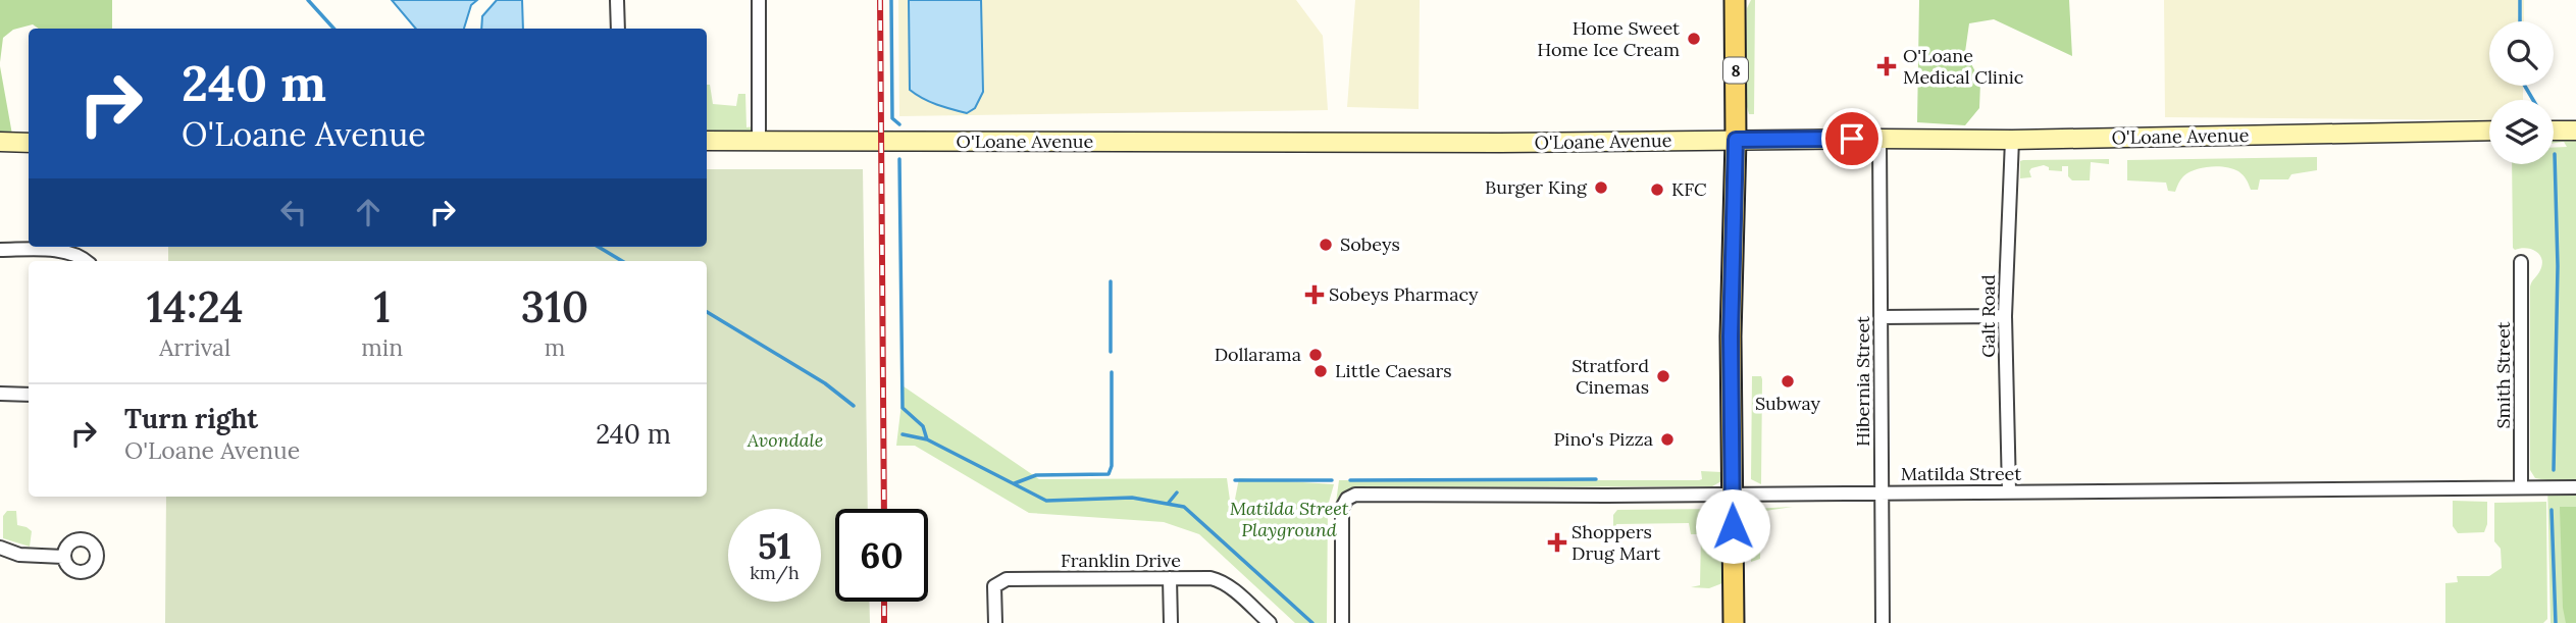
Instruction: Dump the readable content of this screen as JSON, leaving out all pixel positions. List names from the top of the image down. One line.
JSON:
{"streets":{"main road":["8"],"street":["O'Loane Avenue","Galt Road","Smith Street","Hibernia Street","Matilda Street","Franklin Drive"]},"crossings":[["8","O'Loane Avenue"],["8","Matilda Street"],["O'Loane Avenue","Galt Road"],["O'Loane Avenue","Hibernia Street"],["Galt Road","Matilda Street"],["Smith Street","Matilda Street"],["Hibernia Street","Matilda Street"]],"parks":["Avondale","Matilda Street Playground"],"places":{"other":["Home Sweet Home Ice Cream","Burger King","KFC","Sobeys","Dollarama","Little Caesars","Stratford Cinemas","Subway","Pino's Pizza"],"health":["O'Loane Medical Clinic","Sobeys Pharmacy","Shoppers Drug Mart"]},"page":{"turn":["240 m","O'Loane Avenue"],"eta":["14:24","Arrival","1","min","310","m"],"list":[{"name":"Turn right","note":"O'Loane Avenue","value":"240 m"}],"speed":"51 km/h","limit":"60"}}
